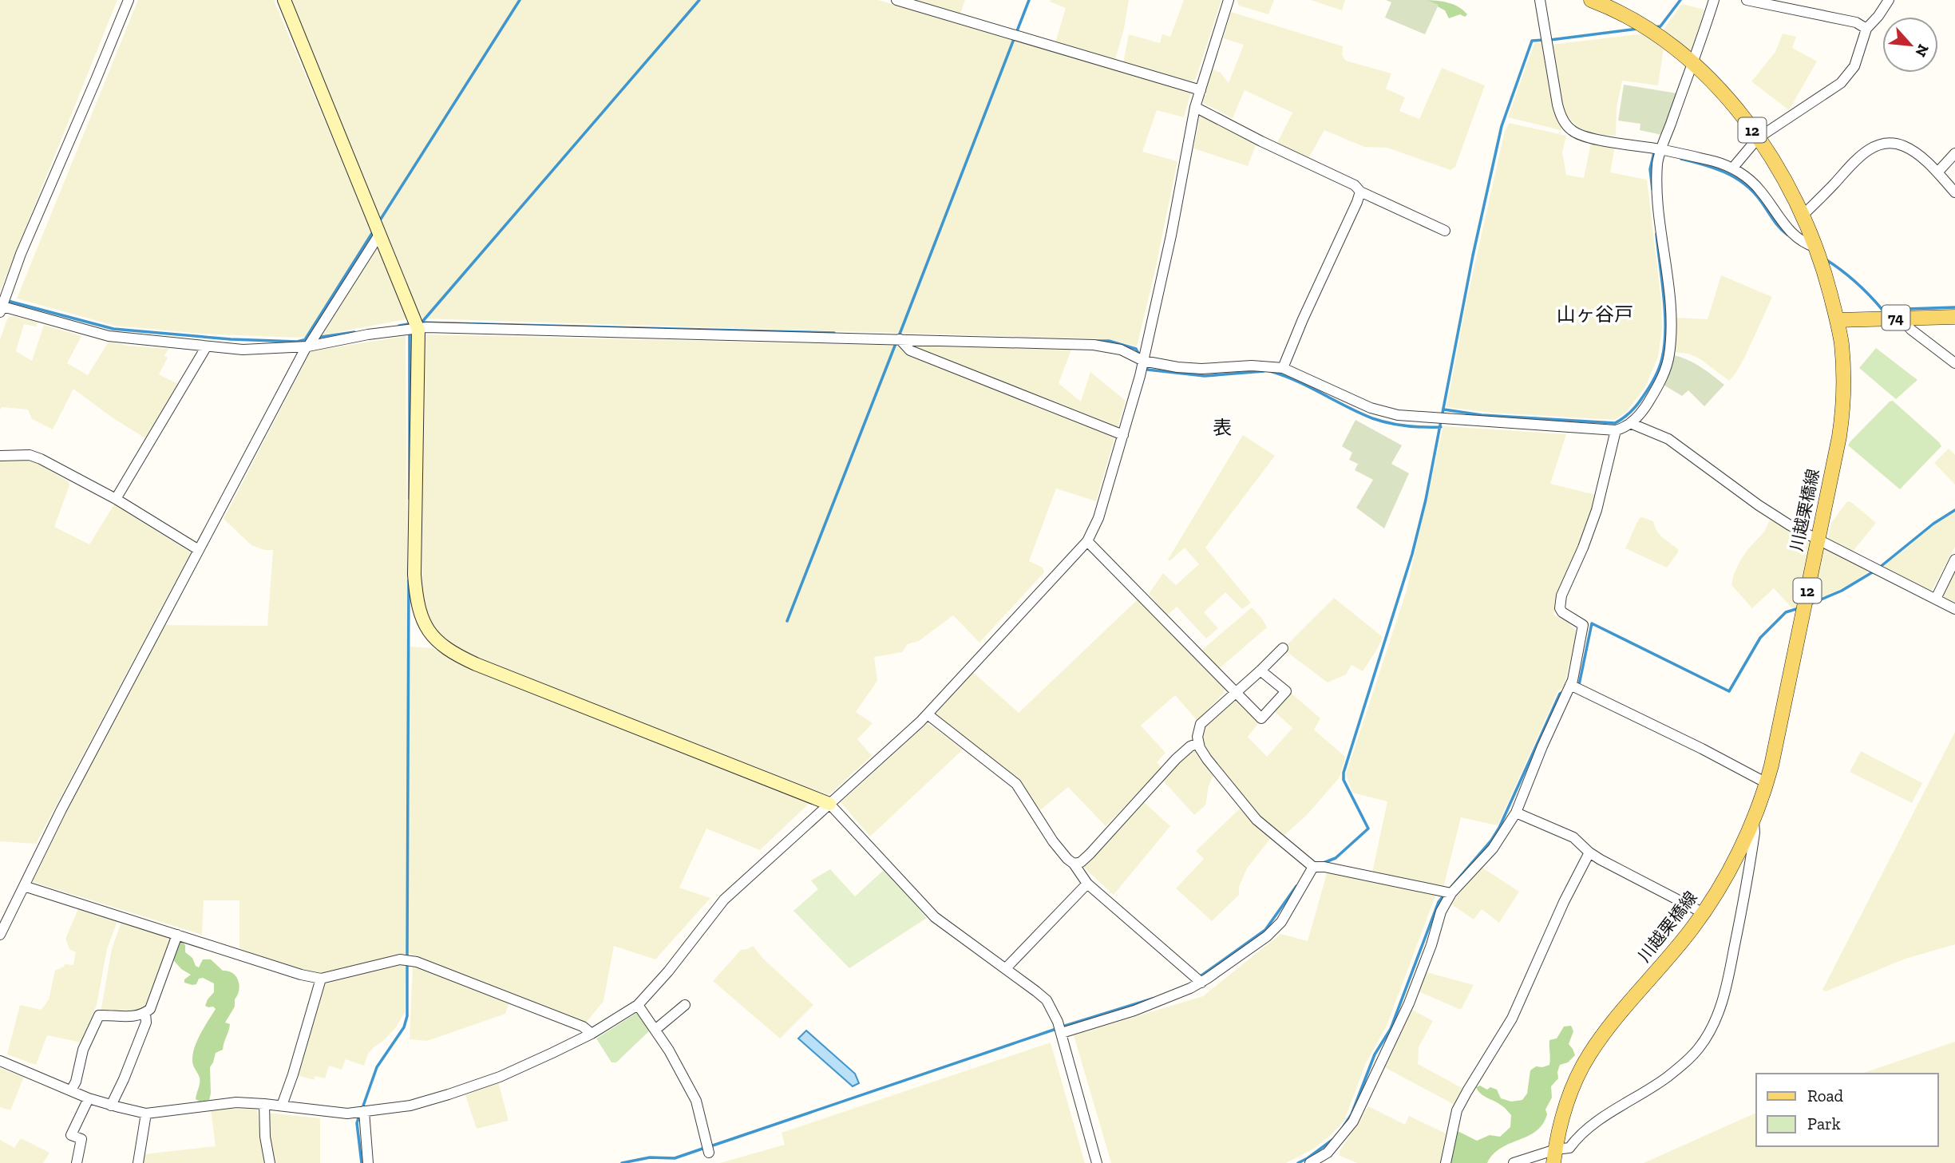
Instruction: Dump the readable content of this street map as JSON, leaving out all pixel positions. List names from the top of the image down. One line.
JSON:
{"streets":{"main road":["12","74","川越栗橋線"]},"crossings":[["74","川越栗橋線"]],"districts":["山ヶ谷戸","表"],"legend":["Road","Park"],"north":"bottom right"}
